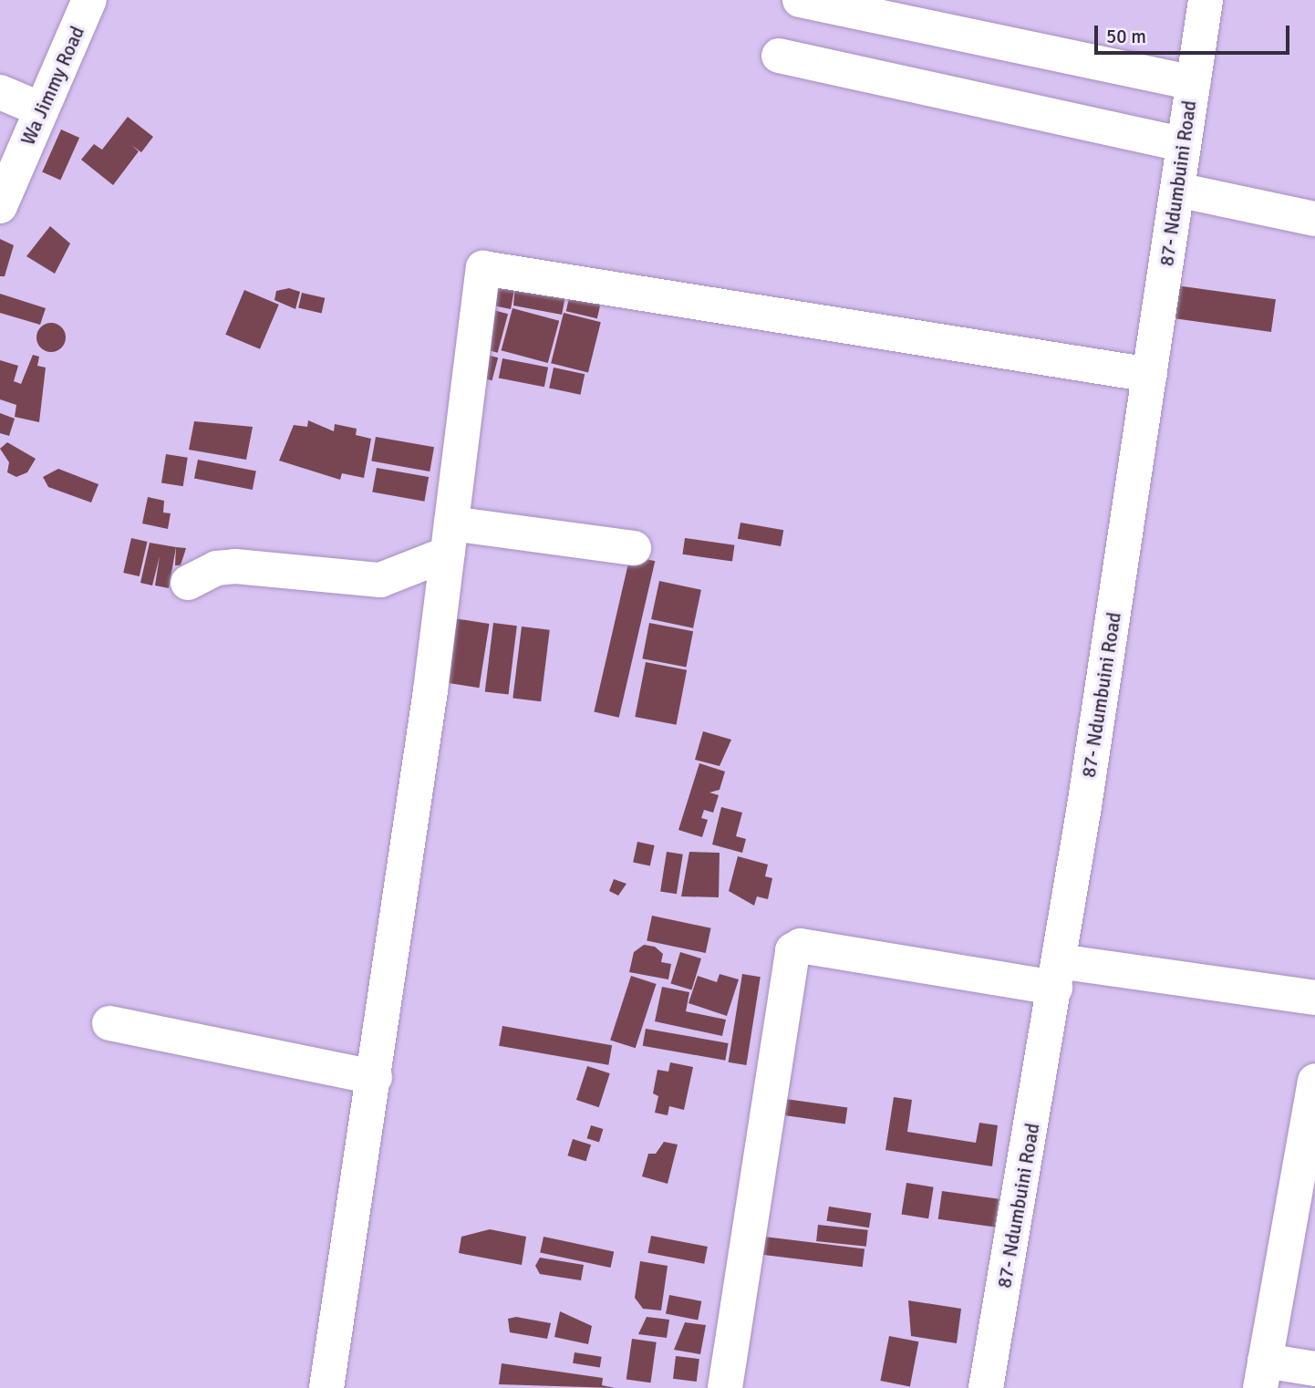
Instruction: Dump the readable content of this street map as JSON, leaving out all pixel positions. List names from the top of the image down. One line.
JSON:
{"streets":{"street":["Wa Jimmy Road","87- Ndumbuini Road"]},"scale_bar":"50 m"}
